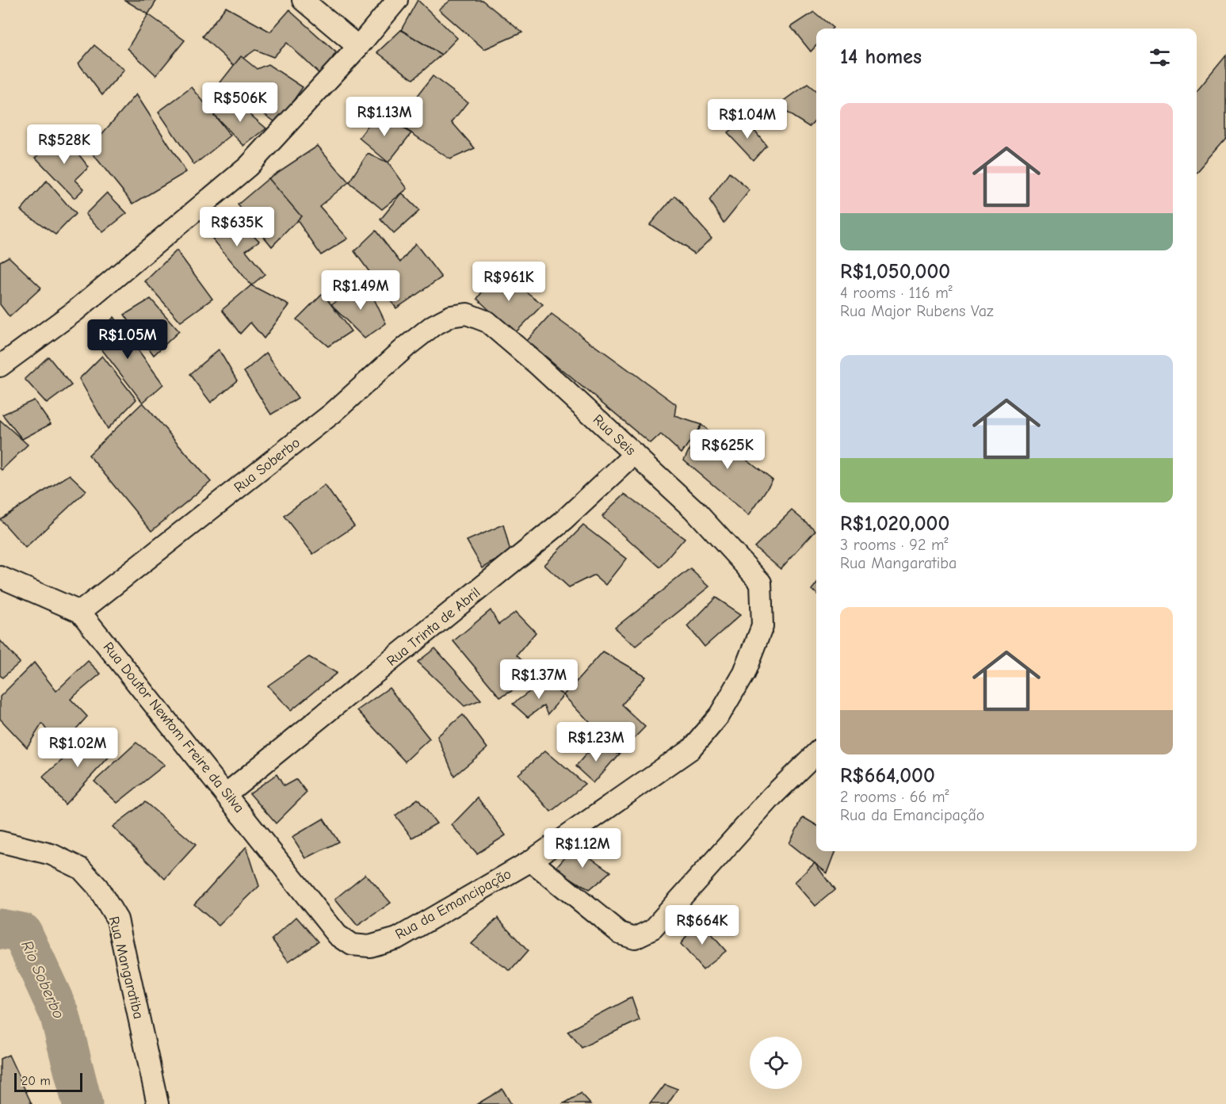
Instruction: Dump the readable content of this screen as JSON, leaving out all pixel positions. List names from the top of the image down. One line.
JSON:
{"streets":{"street":["Rua Seis","Rua Soberbo","Rua Trinta de Abril","Rua Doutor Newtom Freire da Silva","Rua da Emancipação","Rua Mangaratiba"]},"crossings":[["Rua Seis","Rua Soberbo"],["Rua Seis","Rua Trinta de Abril"],["Rua Seis","Rua da Emancipação"],["Rua Soberbo","Rua Doutor Newtom Freire da Silva"],["Rua Trinta de Abril","Rua Doutor Newtom Freire da Silva"],["Rua Doutor Newtom Freire da Silva","Rua da Emancipação"]],"water":["Rio Soberbo"],"scale_bar":"20 m","page":{"heading":"14 homes","price":["R$506K","R$1.13M","R$1.04M","R$528K","R$635K","R$961K","R$1.49M","R$1.05M","R$625K","R$1.37M","R$1.23M","R$1.02M","R$1.12M","R$664K"],"list":[{"name":"R$1,050,000","note":"4 rooms · 116 m² · Rua Major Rubens Vaz"},{"name":"R$1,020,000","note":"3 rooms · 92 m² · Rua Mangaratiba"},{"name":"R$664,000","note":"2 rooms · 66 m² · Rua da Emancipação"}],"scale":"20 m"}}
